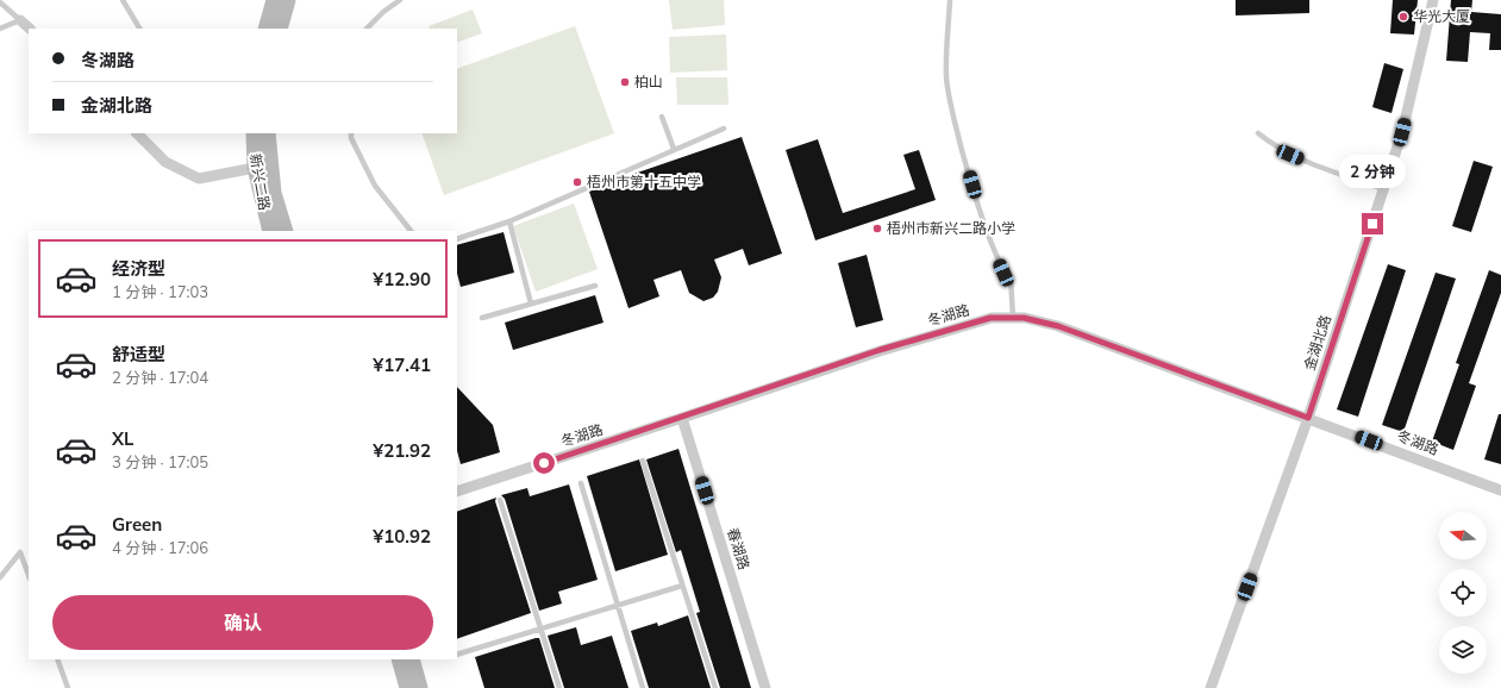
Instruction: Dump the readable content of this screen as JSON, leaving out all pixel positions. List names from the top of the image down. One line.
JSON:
{"streets":{"main road":["新兴二路"],"street":["冬湖路","金湖北路","春湖路"]},"crossings":[["冬湖路","金湖北路"],["冬湖路","春湖路"]],"places":["华光大厦","柏山","梧州市第十五中学","梧州市新兴二路小学"],"north":"left","page":{"banner":["冬湖路","金湖北路"],"bubble":"2 分钟","list":[{"name":"经济型","note":"1 分钟 · 17:03","value":"¥12.90"},{"name":"舒适型","note":"2 分钟 · 17:04","value":"¥17.41"},{"name":"XL","note":"3 分钟 · 17:05","value":"¥21.92"},{"name":"Green","note":"4 分钟 · 17:06","value":"¥10.92"}],"buttons":"确认"}}
